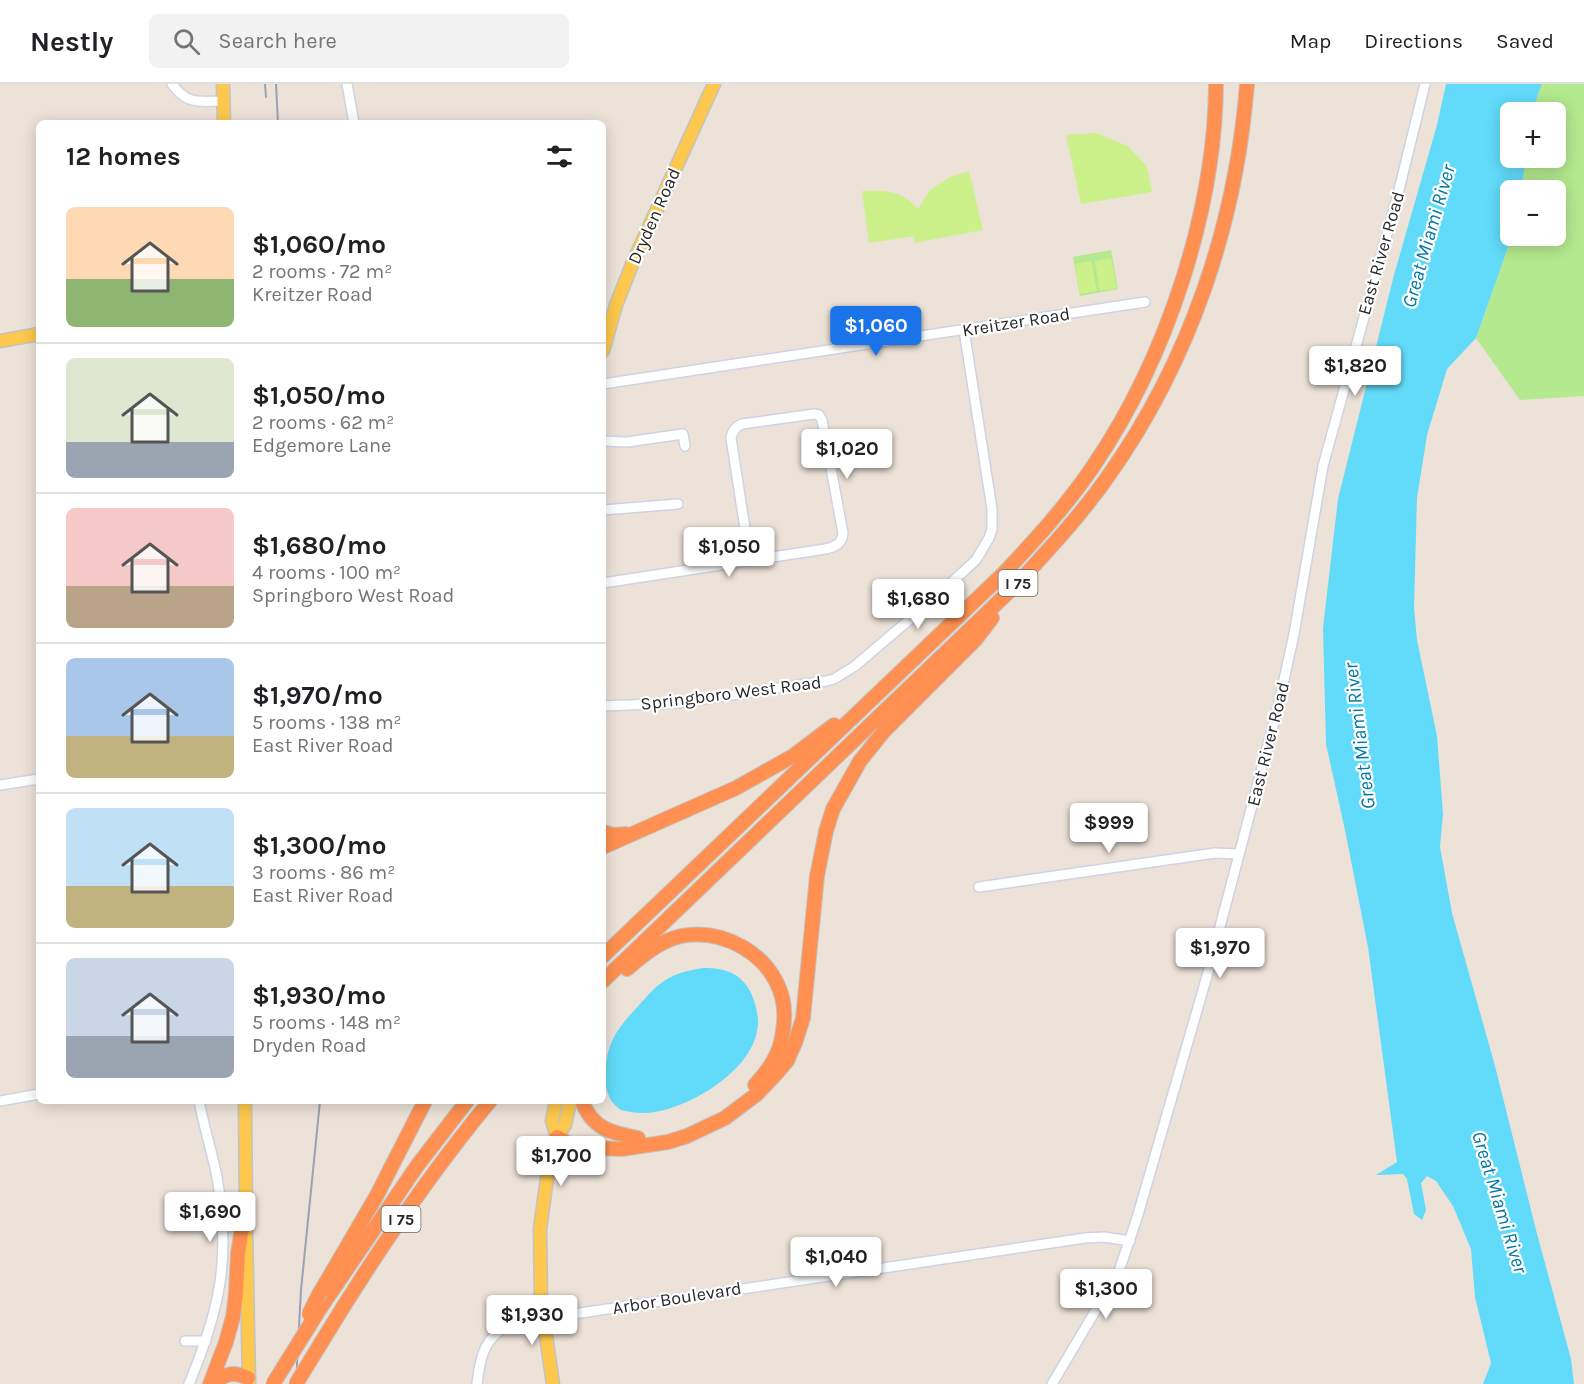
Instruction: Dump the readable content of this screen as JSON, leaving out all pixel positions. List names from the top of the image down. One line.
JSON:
{"streets":{"highway":["I 75"],"main road":["Dryden Road"],"street":["East River Road","Kreitzer Road","Springboro West Road","Arbor Boulevard"]},"crossings":[["East River Road","Arbor Boulevard"],["Kreitzer Road","Springboro West Road"]],"water":["Great Miami River"],"page":{"header":"Nestly","search":"Search here","nav":["Map","Directions","Saved"],"map_buttons":["+","−"],"heading":"12 homes","list":[{"name":"$1,060/mo","note":"2 rooms · 72 m² · Kreitzer Road"},{"name":"$1,050/mo","note":"2 rooms · 62 m² · Edgemore Lane"},{"name":"$1,680/mo","note":"4 rooms · 100 m² · Springboro West Road"},{"name":"$1,970/mo","note":"5 rooms · 138 m² · East River Road"},{"name":"$1,300/mo","note":"3 rooms · 86 m² · East River Road"},{"name":"$1,930/mo","note":"5 rooms · 148 m² · Dryden Road"}],"price":["$1,060","$1,820","$1,020","$1,050","$1,680","$999","$1,970","$1,700","$1,690","$1,040","$1,300","$1,930"]}}
